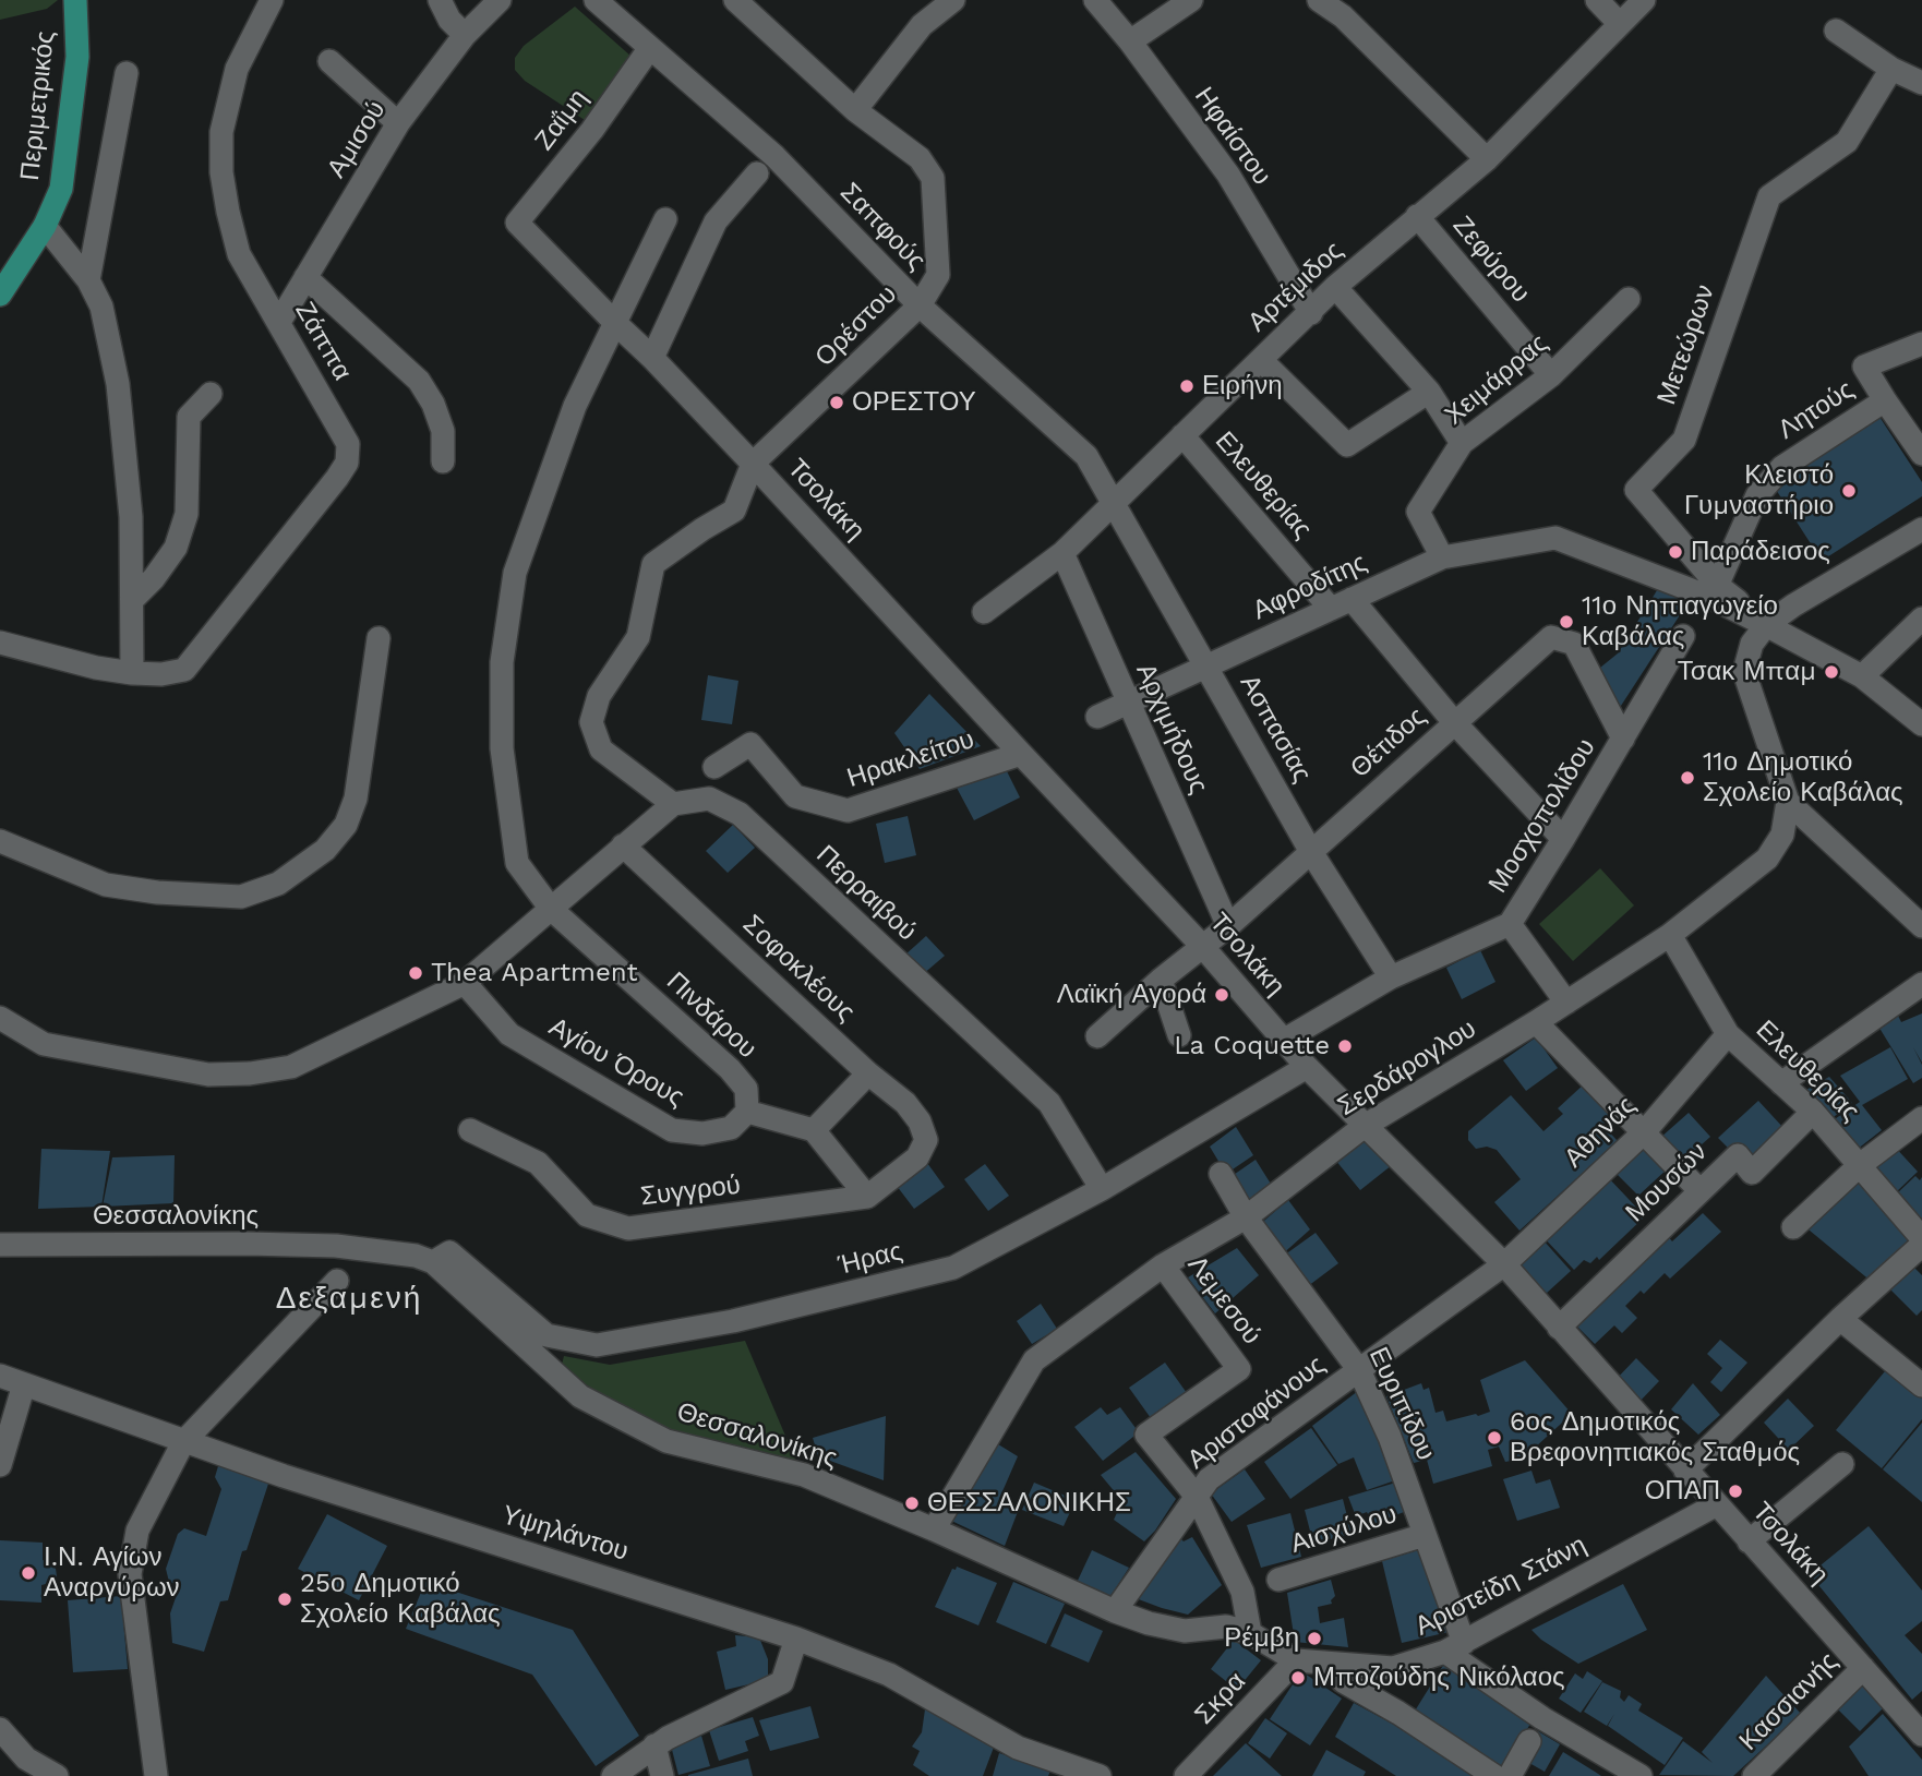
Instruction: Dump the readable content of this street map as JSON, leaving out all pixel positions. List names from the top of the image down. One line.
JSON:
{"streets":{"main road":["Περιμετρικός"],"street":["Ζαΐμη","Ηφαίστου","Αμισού","Σαπφούς","Ζεφύρου","Αρτέμιδος","Ορέστου","Ζάππα","Μετεώρων","Χειμάρρας","Λητούς","Ελευθερίας","Τσολάκη","Αφροδίτης","Αρχιμήδους","Ασπασίας","Θέτιδος","Ηρακλείτου","Μοσχοπολίδου","Περραιβού","Σοφοκλέους","Πινδάρου","Αγίου Όρους","Σερδάρογλου","Αθηνάς","Μουσών","Συγγρού","Θεσσαλονίκης","Ήρας","Λεμεσού","Ευριπίδου","Αριστοφάνους","Αισχύλου","Υψηλάντου","Αριστείδη Στάνη","Σκρα","Κασσιανής"]},"crossings":[["Ζαΐμη","Σαπφούς"],["Ζαΐμη","Τσολάκη"],["Ηφαίστου","Αρτέμιδος"],["Αμισού","Ζάππα"],["Σαπφούς","Αρτέμιδος"],["Σαπφούς","Ορέστου"],["Σαπφούς","Ασπασίας"],["Ζεφύρου","Αρτέμιδος"],["Ζεφύρου","Χειμάρρας"],["Αρτέμιδος","Ελευθερίας"],["Αρτέμιδος","Αρχιμήδους"],["Αρτέμιδος","Ασπασίας"],["Ορέστου","Τσολάκη"],["Μετεώρων","Λητούς"],["Μετεώρων","Αφροδίτης"],["Χειμάρρας","Αφροδίτης"],["Λητούς","Αφροδίτης"],["Ελευθερίας","Αφροδίτης"],["Ελευθερίας","Θέτιδος"],["Ελευθερίας","Μοσχοπολίδου"],["Ελευθερίας","Σερδάρογλου"],["Ελευθερίας","Αθηνάς"],["Ελευθερίας","Μουσών"],["Τσολάκη","Θέτιδος"],["Τσολάκη","Ηρακλείτου"],["Τσολάκη","Μοσχοπολίδου"],["Τσολάκη","Πινδάρου"],["Τσολάκη","Σερδάρογλου"],["Τσολάκη","Αθηνάς"],["Τσολάκη","Μουσών"],["Τσολάκη","Ήρας"],["Τσολάκη","Αριστοφάνους"],["Τσολάκη","Αριστείδη Στάνη"],["Τσολάκη","Κασσιανής"],["Αφροδίτης","Αρχιμήδους"],["Αφροδίτης","Ασπασίας"],["Αρχιμήδους","Θέτιδος"],["Ασπασίας","Θέτιδος"],["Ασπασίας","Μοσχοπολίδου"],["Θέτιδος","Μοσχοπολίδου"],["Περραιβού","Ήρας"],["Σοφοκλέους","Συγγρού"],["Πινδάρου","Αγίου Όρους"],["Σερδάρογλου","Θεσσαλονίκης"],["Σερδάρογλου","Λεμεσού"],["Σερδάρογλου","Ευριπίδου"],["Αθηνάς","Αριστοφάνους"],["Θεσσαλονίκης","Ήρας"],["Θεσσαλονίκης","Αριστοφάνους"],["Θεσσαλονίκης","Αριστείδη Στάνη"],["Θεσσαλονίκης","Σκρα"],["Λεμεσού","Αριστοφάνους"],["Ευριπίδου","Αριστοφάνους"],["Ευριπίδου","Αισχύλου"],["Ευριπίδου","Αριστείδη Στάνη"],["Αριστείδη Στάνη","Σκρα"]],"districts":["Δεξαμενή"],"places":["Ειρήνη","ΟΡΕΣΤΟΥ","Κλειστό Γυμναστήριο","Παράδεισος","11ο Νηπιαγωγείο Καβάλας","Τσακ Μπαμ","11ο Δημοτικό Σχολείο Καβάλας","Thea Apartment","Λαϊκή Αγορά","La Coquette","6ος Δημοτικός Βρεφονηπιακός Σταθμός","ΟΠΑΠ","ΘΕΣΣΑΛΟΝΙΚΗΣ","Ι.Ν. Αγίων Αναργύρων","25ο Δημοτικό Σχολείο Καβάλας","Ρέμβη","Μποζούδης Νικόλαος"]}
